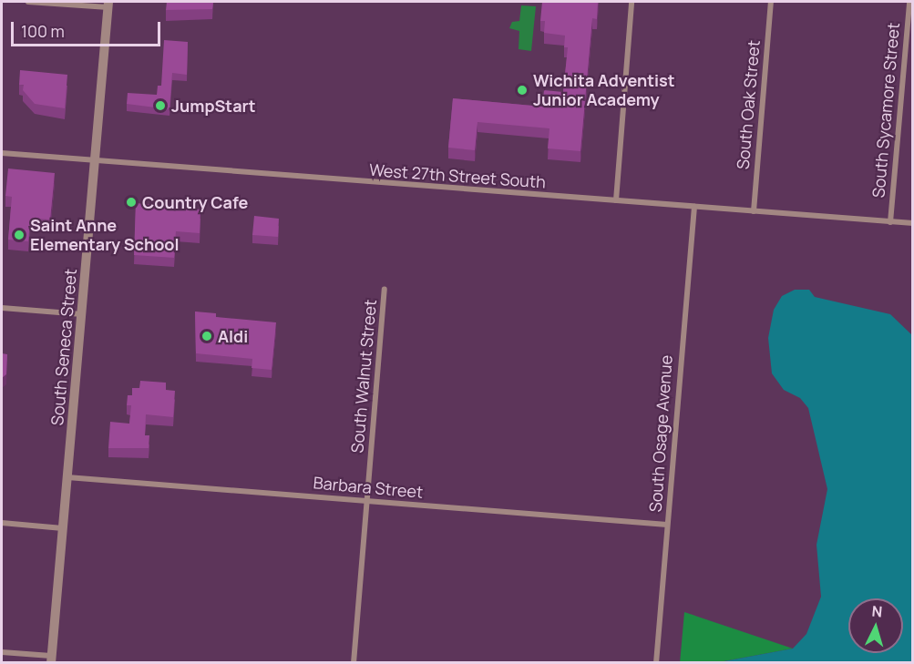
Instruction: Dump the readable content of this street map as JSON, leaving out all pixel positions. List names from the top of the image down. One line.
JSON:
{"streets":{"street":["South Oak Street","South Sycamore Street","West 27th Street South","South Seneca Street","South Walnut Street","South Osage Avenue","Barbara Street"]},"crossings":[["South Oak Street","West 27th Street South"],["South Sycamore Street","West 27th Street South"],["West 27th Street South","South Seneca Street"],["West 27th Street South","South Osage Avenue"],["South Seneca Street","Barbara Street"],["South Walnut Street","Barbara Street"],["South Osage Avenue","Barbara Street"]],"places":["Wichita Adventist Junior Academy","JumpStart","Country Cafe","Saint Anne Elementary School","Aldi"],"scale_bar":"100 m","north":"top"}
